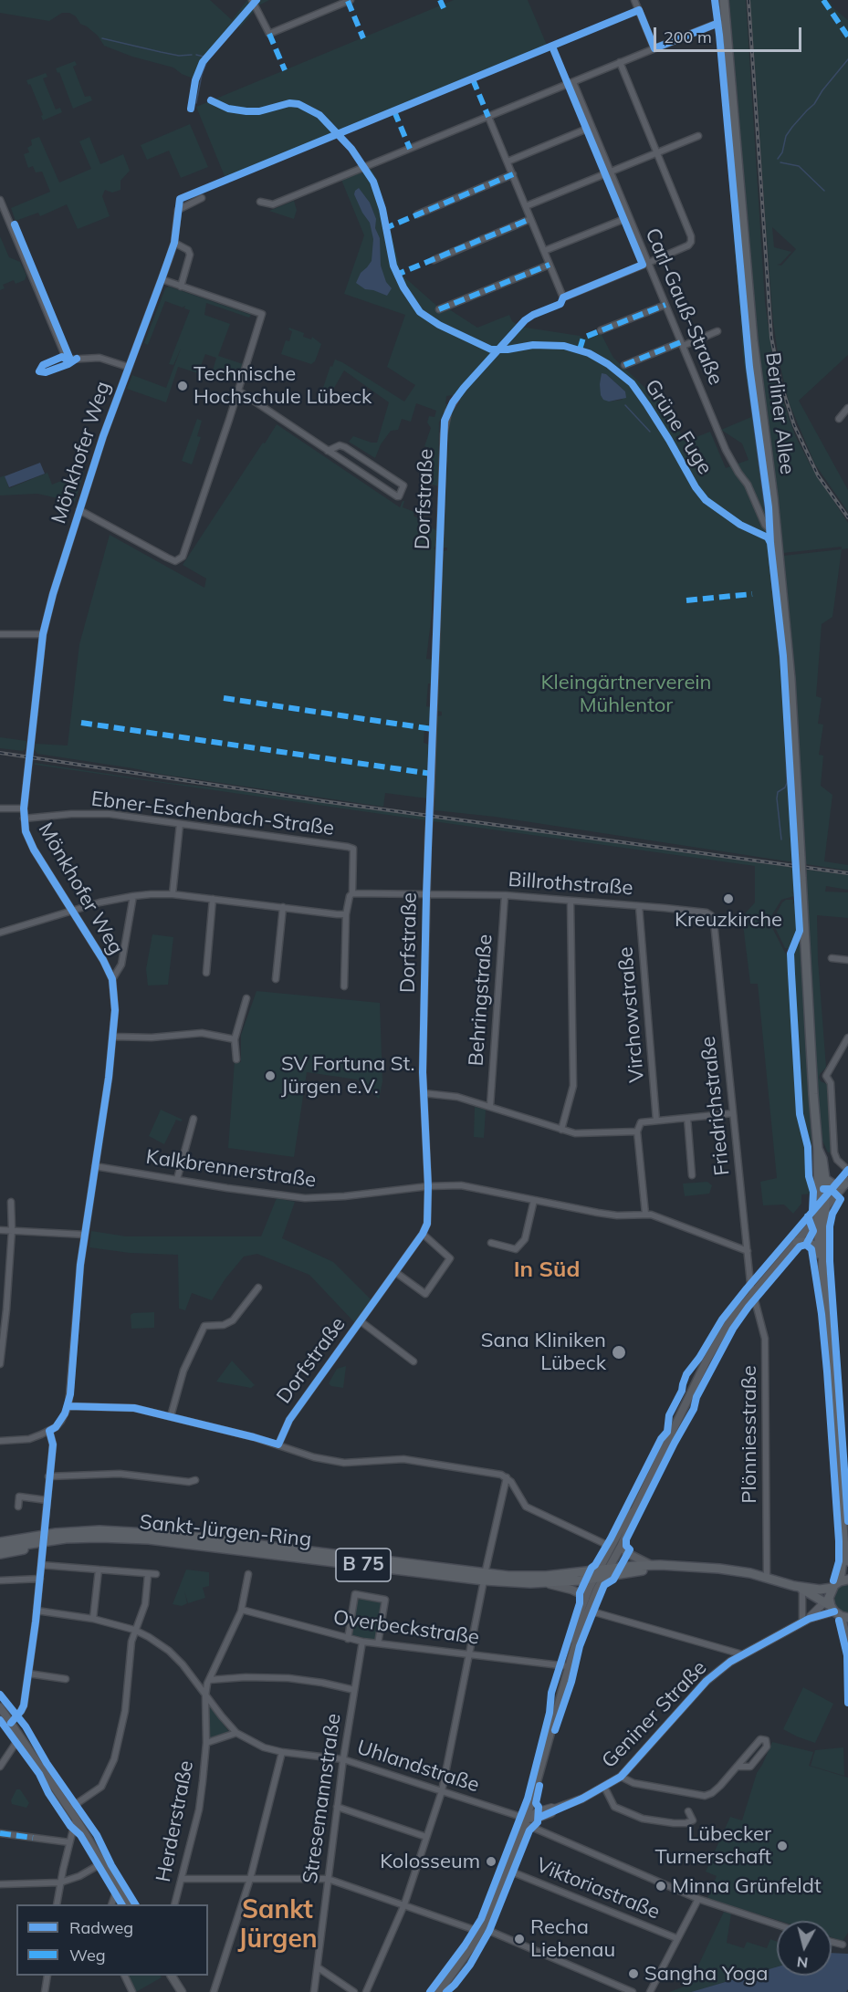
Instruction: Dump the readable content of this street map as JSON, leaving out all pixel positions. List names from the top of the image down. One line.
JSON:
{"streets":{"main road":["Berliner Allee","Sankt-Jürgen-Ring","B 75"],"street":["Carl-Gauß-Straße","Mönkhofer Weg","Dorfstraße","Ebner-Eschenbach-Straße","Billrothstraße","Behringstraße","Virchowstraße","Friedrichstraße","Kalkbrennerstraße","Plönniesstraße","Overbeckstraße","Geniner Straße","Uhlandstraße","Stresemannstraße","Herderstraße","Viktoriastraße"],"cycle path":["Grüne Fuge"]},"crossings":[["Carl-Gauß-Straße","Berliner Allee"],["Mönkhofer Weg","Ebner-Eschenbach-Straße"],["Mönkhofer Weg","Kalkbrennerstraße"],["Dorfstraße","Billrothstraße"],["Dorfstraße","Kalkbrennerstraße"],["Ebner-Eschenbach-Straße","Billrothstraße"],["Billrothstraße","Behringstraße"],["Billrothstraße","Virchowstraße"],["Billrothstraße","Friedrichstraße"],["Friedrichstraße","Plönniesstraße"],["Plönniesstraße","Sankt-Jürgen-Ring"],["Sankt-Jürgen-Ring","Geniner Straße"],["Overbeckstraße","Stresemannstraße"],["Overbeckstraße","Herderstraße"],["Geniner Straße","Uhlandstraße"],["Uhlandstraße","Stresemannstraße"]],"districts":["In Süd","Sankt Jürgen"],"parks":["Kleingärtnerverein Mühlentor"],"places":["Technische Hochschule Lübeck","Kreuzkirche","SV Fortuna St. Jürgen e.V.","Sana Kliniken Lübeck","Lübecker Turnerschaft","Kolosseum","Minna Grünfeldt","Recha Liebenau","Sangha Yoga"],"legend":["Radweg","Weg"],"scale_bar":"200 m","north":"bottom"}
